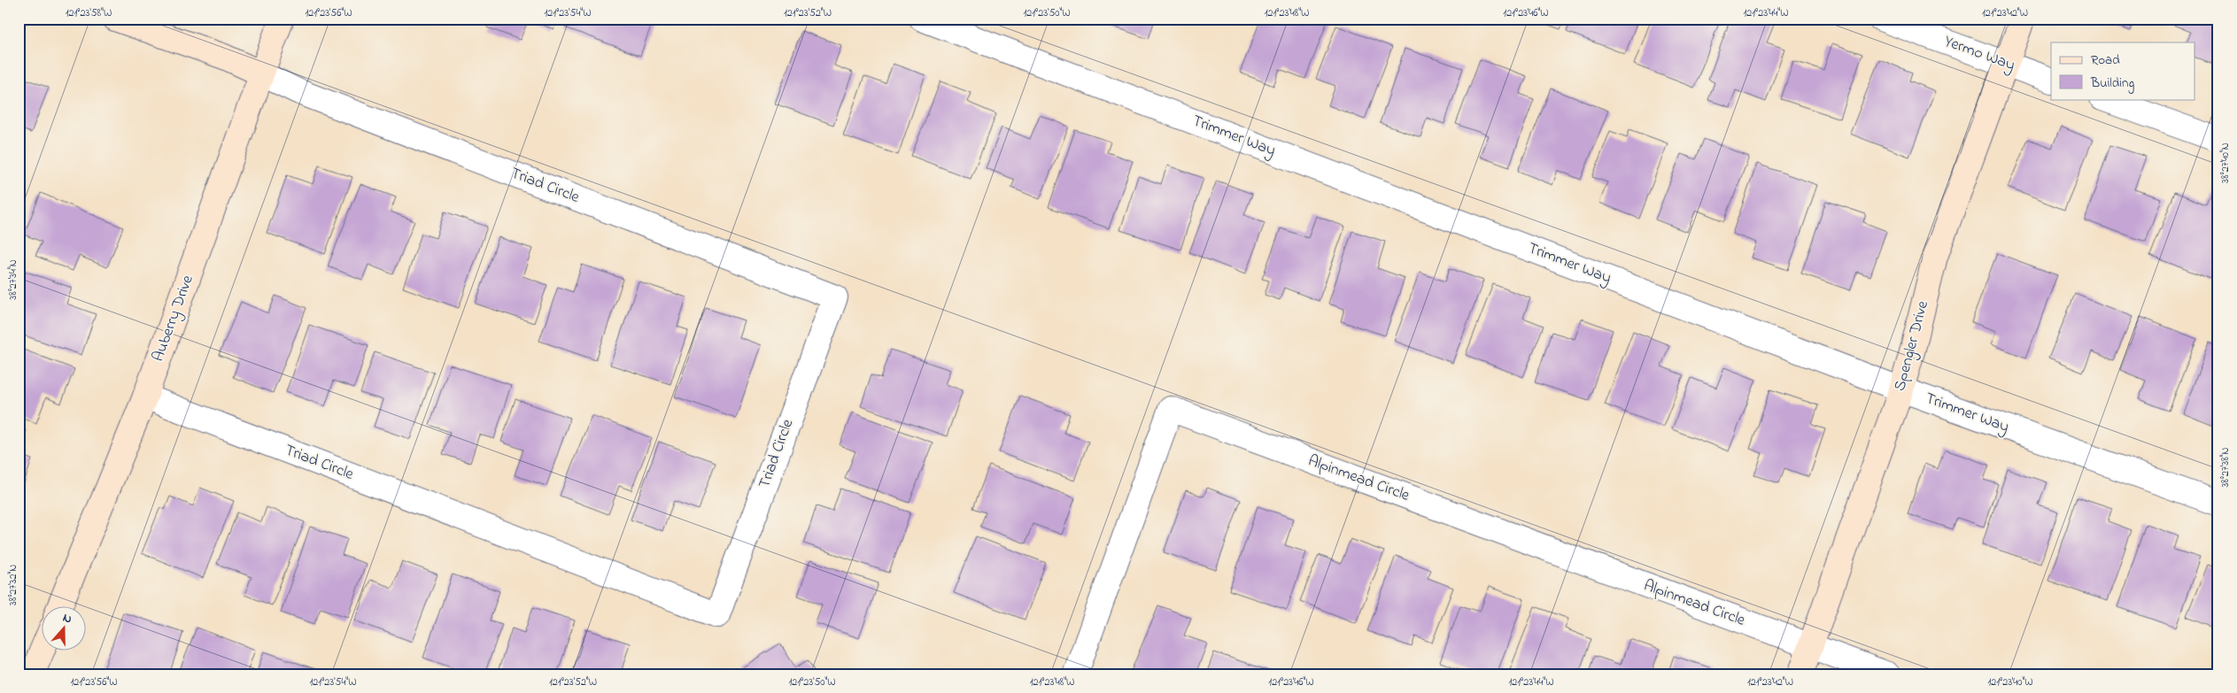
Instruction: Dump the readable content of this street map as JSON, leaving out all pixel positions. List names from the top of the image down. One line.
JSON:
{"streets":{"street":["Yermo Way","Trimmer Way","Triad Circle","Auberry Drive","Spengler Drive","Alpinmead Circle"]},"crossings":[["Yermo Way","Spengler Drive"],["Trimmer Way","Spengler Drive"],["Triad Circle","Auberry Drive"],["Spengler Drive","Alpinmead Circle"]],"legend":["Road","Building"],"north":"top","coordinates":["121°23'58\"W","121°23'56\"W","121°23'54\"W","121°23'52\"W","121°23'50\"W","121°23'48\"W","121°23'46\"W","121°23'44\"W","121°23'42\"W","38°27'40\"N","38°27'34\"N","38°27'38\"N","38°27'32\"N","121°23'40\"W"]}
